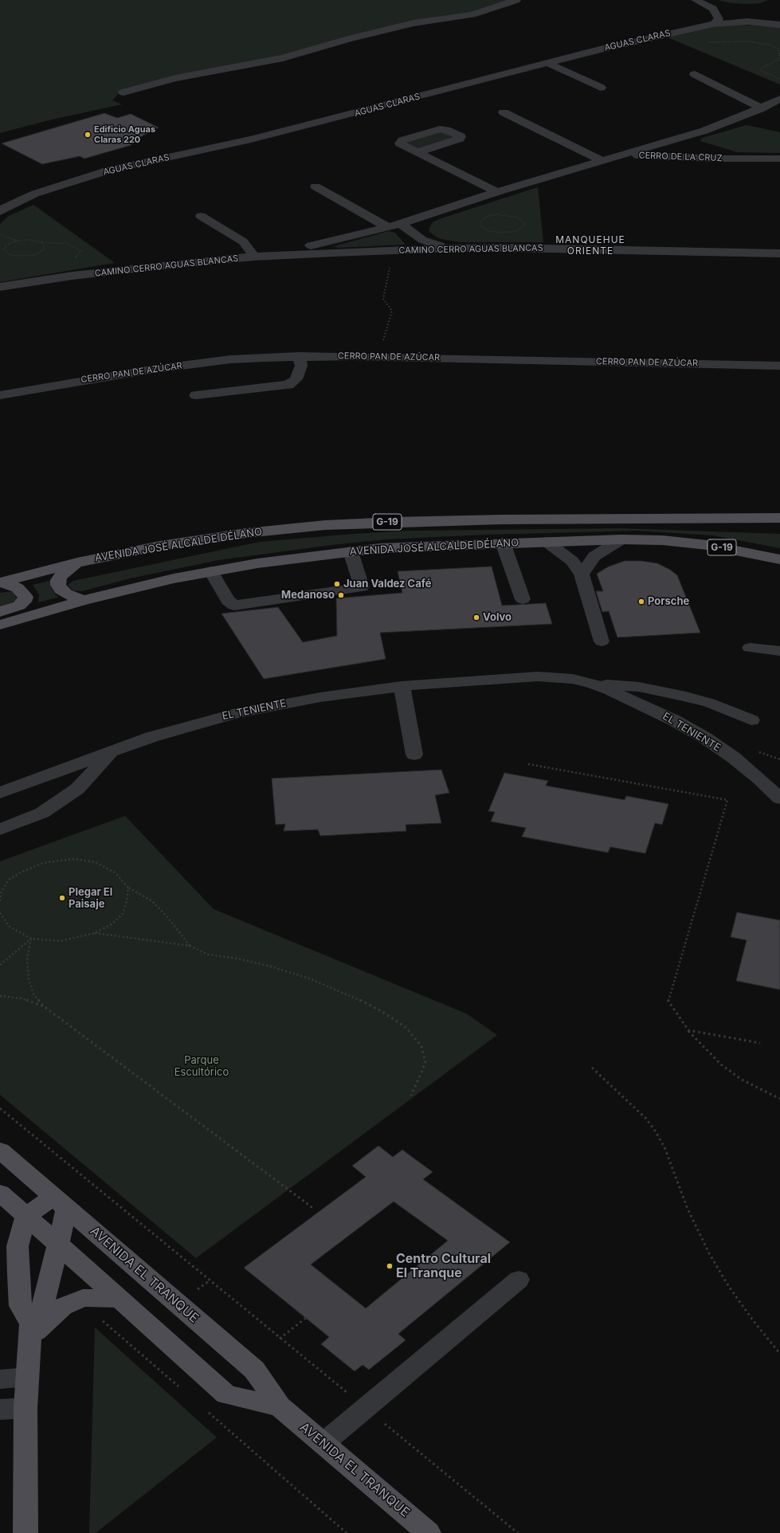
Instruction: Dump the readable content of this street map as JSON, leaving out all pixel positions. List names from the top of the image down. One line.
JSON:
{"streets":{"main road":["G-19","AVENIDA JOSÉ ALCALDE DÉLANO","AVENIDA EL TRANQUE"],"street":["AGUAS CLARAS","CERRO DE LA CRUZ","CAMINO CERRO AGUAS BLANCAS","CERRO PAN DE AZÚCAR","EL TENIENTE"]},"districts":["MANQUEHUE ORIENTE"],"parks":["Parque Escultórico"],"places":["Edificio Aguas Claras 220","Juan Valdez Café","Medanoso","Porsche","Volvo","Plegar El Paisaje","Centro Cultural El Tranque"]}
